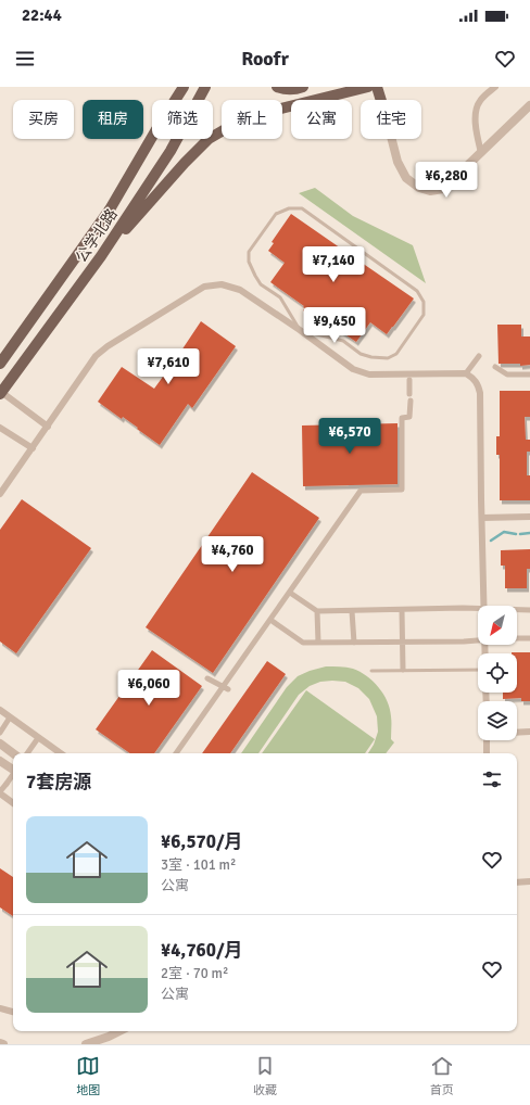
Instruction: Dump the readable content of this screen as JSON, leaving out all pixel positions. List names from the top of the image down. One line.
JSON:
{"streets":{"main road":["公学北路"]},"north":"bottom left","page":{"status":"22:44","header":"Roofr","chip":["买房","租房","筛选","新上","公寓","住宅"],"price":["¥6,280","¥7,140","¥9,450","¥7,610","¥6,570","¥4,760","¥6,060"],"heading":"7套房源","list":[{"name":"¥6,570/月","note":"3室 · 101 m² · 公寓"},{"name":"¥4,760/月","note":"2室 · 70 m² · 公寓"}],"tabs":["地图","收藏","首页"]}}
